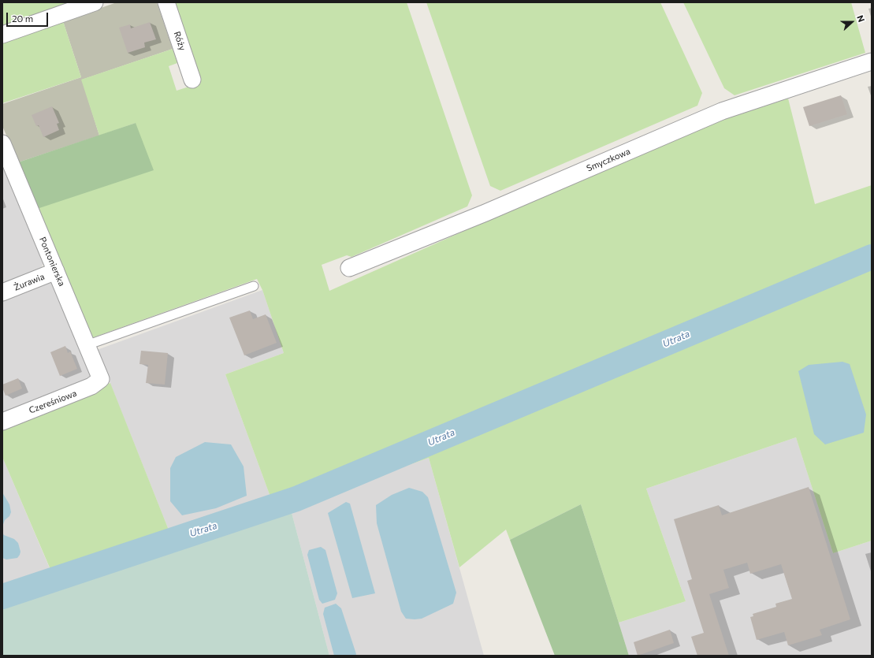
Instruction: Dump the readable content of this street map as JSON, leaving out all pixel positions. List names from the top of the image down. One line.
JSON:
{"streets":{"street":["Róży","Smyczkowa","Pontonierska","Żurawia","Czereśniowa"]},"crossings":[["Pontonierska","Żurawia"],["Pontonierska","Czereśniowa"]],"water":["Utrata"],"scale_bar":"20 m","north":"right"}
